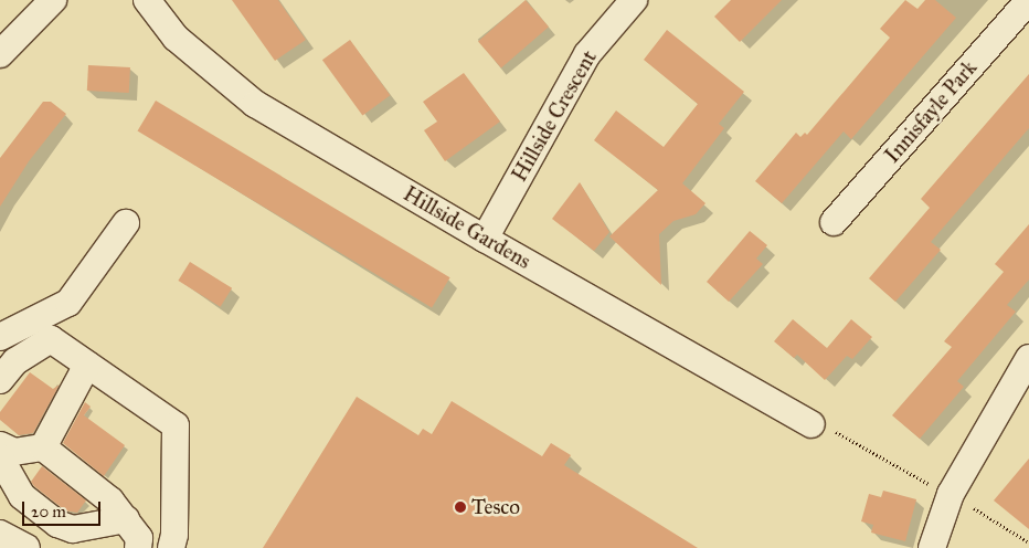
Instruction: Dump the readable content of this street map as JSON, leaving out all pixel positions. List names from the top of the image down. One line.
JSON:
{"streets":{"street":["Innisfayle Park","Hillside Crescent","Hillside Gardens"]},"crossings":[["Hillside Crescent","Hillside Gardens"]],"places":["Tesco"],"scale_bar":"20 m"}
